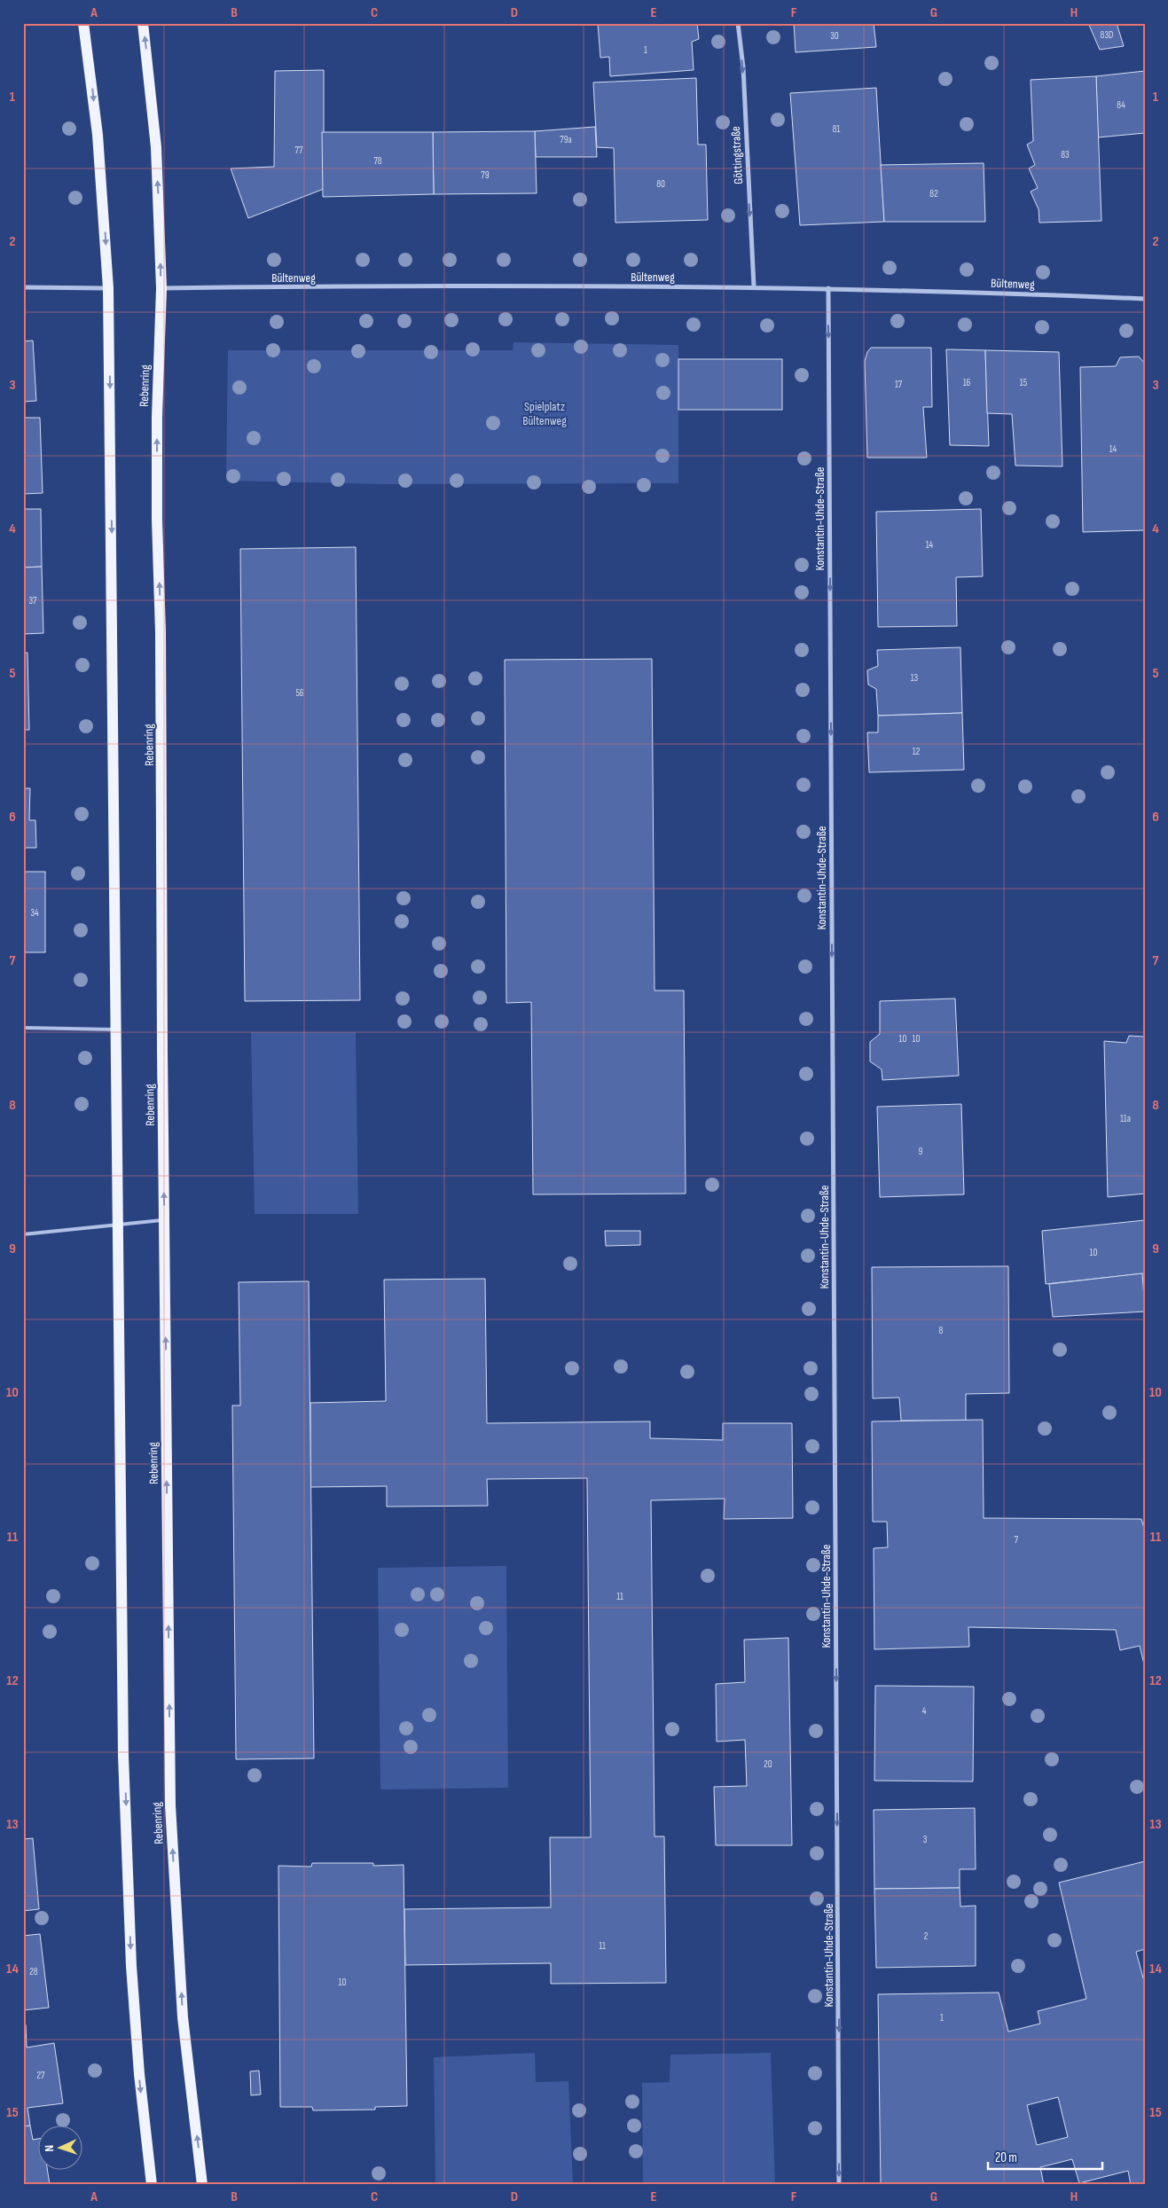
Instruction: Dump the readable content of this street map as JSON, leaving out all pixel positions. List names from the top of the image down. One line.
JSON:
{"streets":{"main road":["Rebenring"],"street":["Göttingstraße","Bültenweg","Konstantin-Uhde-Straße"]},"crossings":[["Göttingstraße","Bültenweg"],["Bültenweg","Rebenring"],["Bültenweg","Konstantin-Uhde-Straße"]],"one_way":["Göttingstraße","Konstantin-Uhde-Straße"],"parks":["Spielplatz Bültenweg"],"house_numbers":["83D","30","1","84","81","79a","77","83","78","79","80","82","16","15","17","14","14","37","13","56","12","34","10","10","11a","9","10","8","7","11","4","20","3","2","11","28","10","1","27"],"scale_bar":"20 m","north":"left","grid":{"columns":["A","B","C","D","E","F","G","H"],"rows":["1","2","3","4","5","6","7","8","9","10","11","12","13","14","15"]}}
